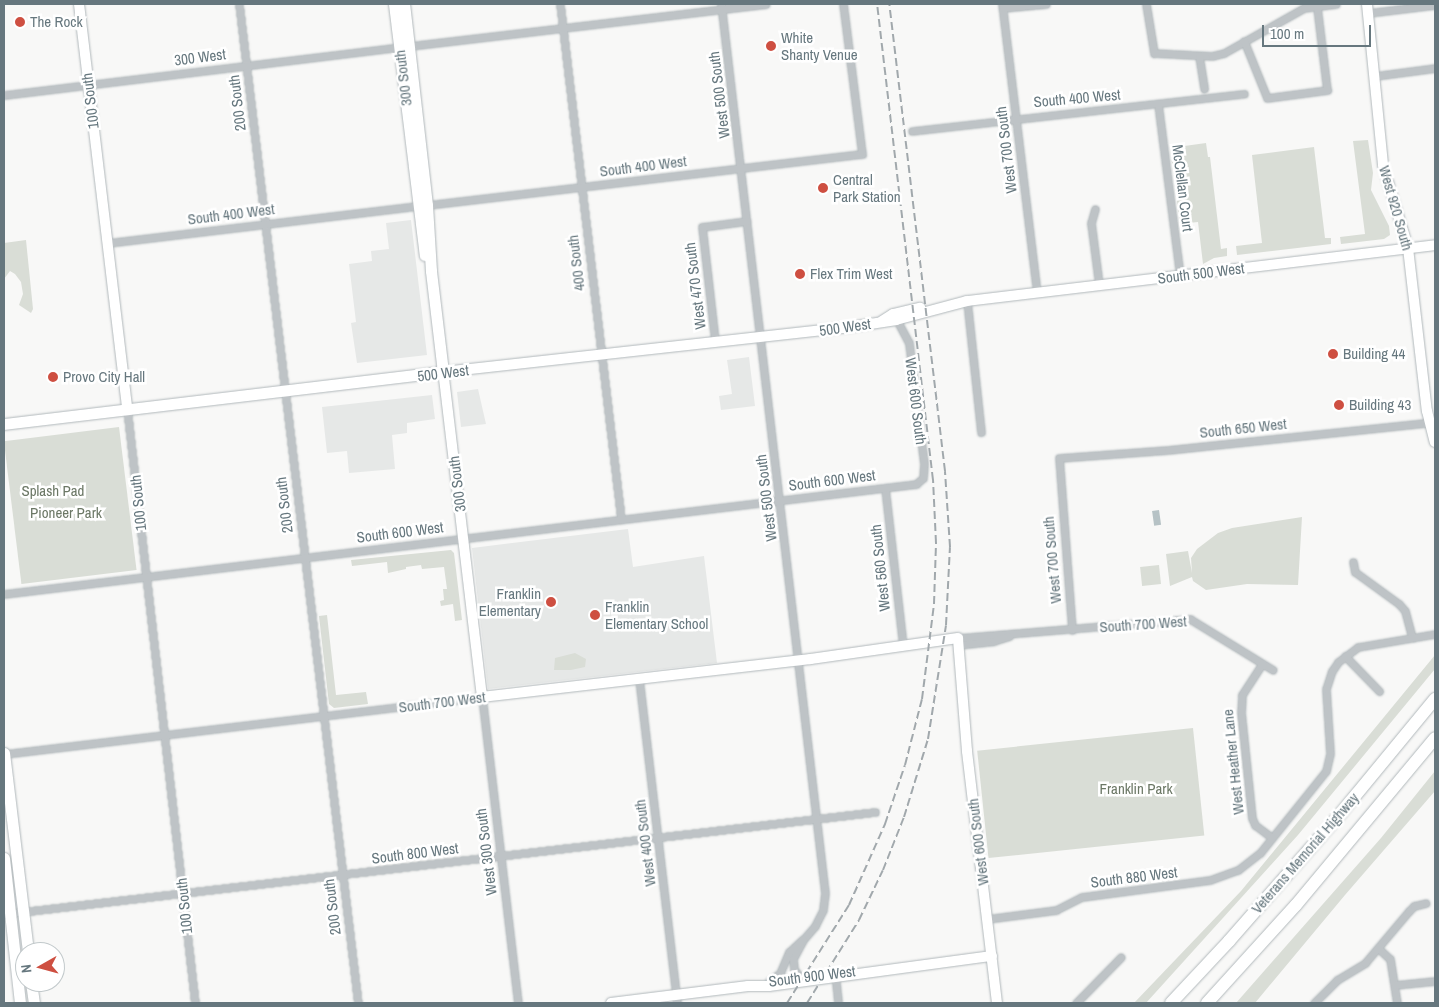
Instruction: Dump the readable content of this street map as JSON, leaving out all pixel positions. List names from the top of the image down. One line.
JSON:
{"streets":{"highway":["Veterans Memorial Highway"],"main road":["300 South","500 West"],"street":["300 West","West 500 South","South 400 West","100 South","200 South","West 700 South","McClellan Court","West 920 South","400 South","South 500 West","West 470 South","West 600 South","South 650 West","South 600 West","West 560 South","South 700 West","West Heather Lane","West 400 South","West 300 South","South 800 West","South 880 West","South 900 West"]},"crossings":[["300 West","300 South"],["300 West","West 500 South"],["300 West","100 South"],["300 West","200 South"],["300 West","400 South"],["300 South","South 400 West"],["300 South","500 West"],["300 South","South 600 West"],["300 South","South 700 West"],["300 South","West 300 South"],["West 500 South","South 400 West"],["West 500 South","West 470 South"],["West 500 South","500 West"],["West 500 South","South 600 West"],["West 500 South","South 700 West"],["West 500 South","South 800 West"],["West 500 South","South 900 West"],["South 400 West","100 South"],["South 400 West","200 South"],["South 400 West","West 700 South"],["South 400 West","McClellan Court"],["South 400 West","400 South"],["100 South","500 West"],["100 South","South 600 West"],["100 South","South 700 West"],["100 South","South 800 West"],["200 South","500 West"],["200 South","South 600 West"],["200 South","South 700 West"],["200 South","South 800 West"],["West 700 South","South 500 West"],["West 700 South","South 650 West"],["West 700 South","South 700 West"],["McClellan Court","South 500 West"],["West 920 South","South 500 West"],["West 920 South","South 650 West"],["400 South","500 West"],["400 South","South 600 West"],["South 500 West","500 West"],["South 500 West","West 600 South"],["West 470 South","500 West"],["West 600 South","South 600 West"],["West 600 South","South 700 West"],["West 600 South","South 880 West"],["West 600 South","South 900 West"],["South 600 West","West 560 South"],["West 560 South","South 700 West"],["South 700 West","West Heather Lane"],["South 700 West","West 400 South"],["South 700 West","West 300 South"],["West Heather Lane","South 880 West"],["West 400 South","South 800 West"],["West 400 South","South 900 West"],["West 300 South","South 800 West"]],"parks":["Splash Pad","Pioneer Park","Franklin Park"],"places":["The Rock","White Shanty Venue","Central Park Station","Flex Trim West","Building 44","Provo City Hall","Building 43","Franklin Elementary","Franklin Elementary School"],"scale_bar":"100 m","north":"left"}
